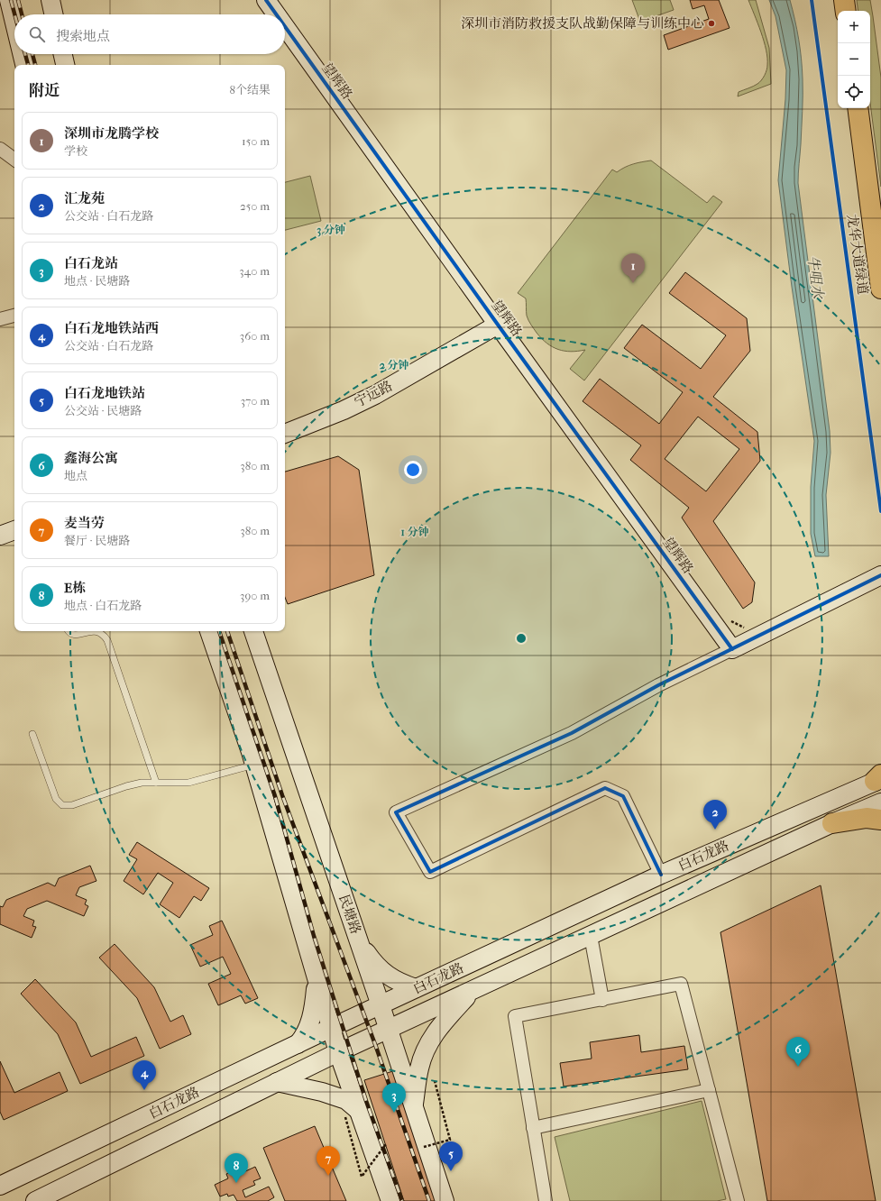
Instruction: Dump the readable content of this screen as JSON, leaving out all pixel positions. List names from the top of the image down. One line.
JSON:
{"streets":{"main road":["望辉路","宁远路","白石龙路","民塘路"],"cycle path":["龙华大道绿道"]},"crossings":[["望辉路","宁远路"],["白石龙路","民塘路"]],"water":["牛咀水"],"places":["深圳市消防救援支队战勤保障与训练中心"],"page":{"map_buttons":["+","−"],"search":"搜索地点","heading":["附近","8个结果"],"list":[{"mark":"1","name":"深圳市龙腾学校","note":"学校","value":"150 m"},{"mark":"2","name":"汇龙苑","note":"公交站 · 白石龙路","value":"250 m"},{"mark":"3","name":"白石龙站","note":"地点 · 民塘路","value":"340 m"},{"mark":"4","name":"白石龙地铁站西","note":"公交站 · 白石龙路","value":"360 m"},{"mark":"5","name":"白石龙地铁站","note":"公交站 · 民塘路","value":"370 m"},{"mark":"6","name":"鑫海公寓","note":"地点","value":"380 m"},{"mark":"7","name":"麦当劳","note":"餐厅 · 民塘路","value":"380 m"},{"mark":"8","name":"E栋","note":"地点 · 白石龙路","value":"390 m"}],"pins":["1","2","6","4","3","5","7","8"]},"rings":["3 分钟","2 分钟","1 分钟"]}
